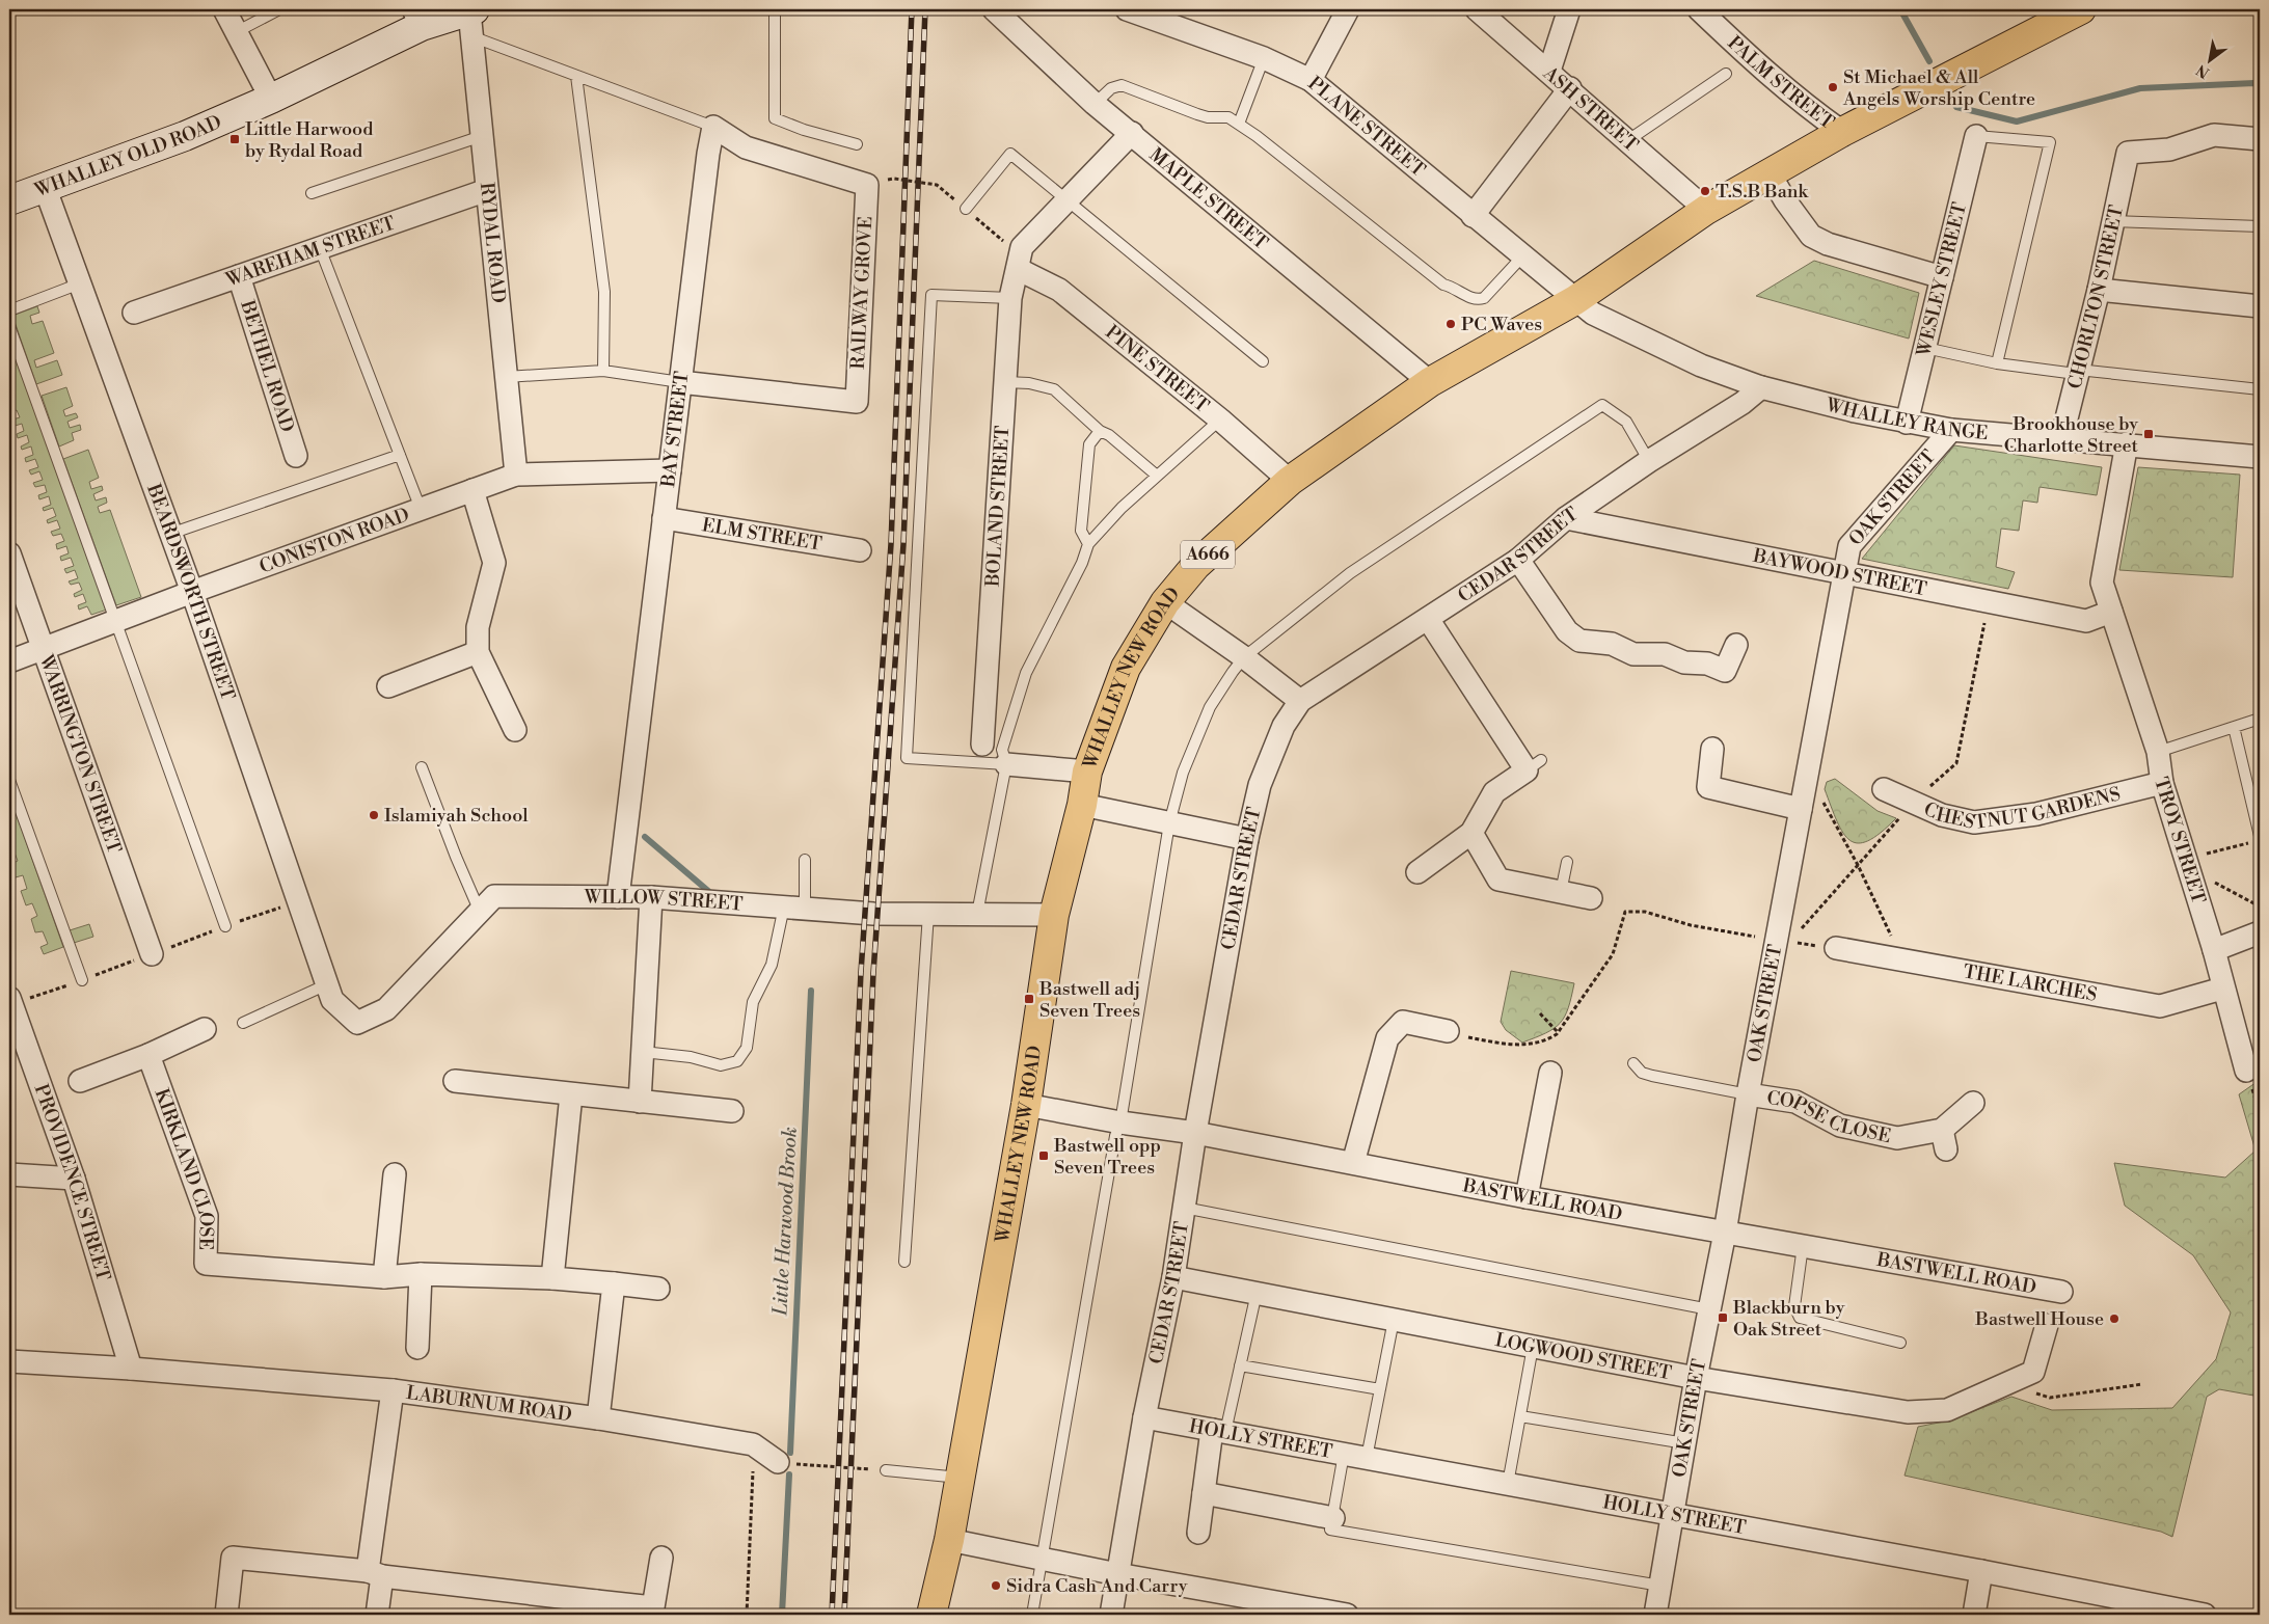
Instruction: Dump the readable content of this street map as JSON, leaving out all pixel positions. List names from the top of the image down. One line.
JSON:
{"streets":{"highway":["A666","WHALLEY NEW ROAD"],"street":["PALM STREET","ASH STREET","PLANE STREET","WHALLEY OLD ROAD","MAPLE STREET","RYDAL ROAD","WAREHAM STREET","WESLEY STREET","RAILWAY GROVE","CHORLTON STREET","BETHEL ROAD","PINE STREET","WHALLEY RANGE","BAY STREET","OAK STREET","BOLAND STREET","ELM STREET","CONISTON ROAD","CEDAR STREET","BAYWOOD STREET","BEARDSWORTH STREET","WARRINGTON STREET","CHESTNUT GARDENS","TROY STREET","WILLOW STREET","THE LARCHES","COPSE CLOSE","KIRKLAND CLOSE","PROVIDENCE STREET","BASTWELL ROAD","LOGWOOD STREET","LABURNUM ROAD","HOLLY STREET"]},"crossings":[["PALM STREET","WHALLEY NEW ROAD"],["ASH STREET","WHALLEY NEW ROAD"],["PLANE STREET","WHALLEY RANGE"],["PLANE STREET","WHALLEY NEW ROAD"],["WHALLEY OLD ROAD","RYDAL ROAD"],["WHALLEY OLD ROAD","BEARDSWORTH STREET"],["MAPLE STREET","BOLAND STREET"],["MAPLE STREET","WHALLEY NEW ROAD"],["RYDAL ROAD","WAREHAM STREET"],["RYDAL ROAD","CONISTON ROAD"],["WAREHAM STREET","BETHEL ROAD"],["WESLEY STREET","WHALLEY RANGE"],["RAILWAY GROVE","BAY STREET"],["CHORLTON STREET","WHALLEY RANGE"],["PINE STREET","BOLAND STREET"],["PINE STREET","WHALLEY NEW ROAD"],["WHALLEY RANGE","OAK STREET"],["WHALLEY RANGE","CEDAR STREET"],["WHALLEY RANGE","WHALLEY NEW ROAD"],["WHALLEY RANGE","TROY STREET"],["BAY STREET","ELM STREET"],["BAY STREET","CONISTON ROAD"],["BAY STREET","WILLOW STREET"],["OAK STREET","BAYWOOD STREET"],["OAK STREET","COPSE CLOSE"],["OAK STREET","BASTWELL ROAD"],["OAK STREET","LOGWOOD STREET"],["OAK STREET","HOLLY STREET"],["CONISTON ROAD","BEARDSWORTH STREET"],["CONISTON ROAD","WARRINGTON STREET"],["CEDAR STREET","BAYWOOD STREET"],["CEDAR STREET","BASTWELL ROAD"],["CEDAR STREET","LOGWOOD STREET"],["CEDAR STREET","HOLLY STREET"],["BAYWOOD STREET","TROY STREET"],["BEARDSWORTH STREET","WILLOW STREET"],["WHALLEY NEW ROAD","WILLOW STREET"],["WHALLEY NEW ROAD","BASTWELL ROAD"],["CHESTNUT GARDENS","TROY STREET"],["TROY STREET","THE LARCHES"],["PROVIDENCE STREET","LABURNUM ROAD"]],"water":["Little Harwood Brook"],"places":{"other":["St Michael & All Angels Worship Centre","T.S.B Bank","PC Waves","Islamiyah School","Bastwell House","Sidra Cash And Carry"],"transit":["Little Harwood by Rydal Road","Brookhouse by Charlotte Street","Bastwell adj Seven Trees","Bastwell opp Seven Trees","Blackburn by Oak Street"]},"north":"bottom left"}
